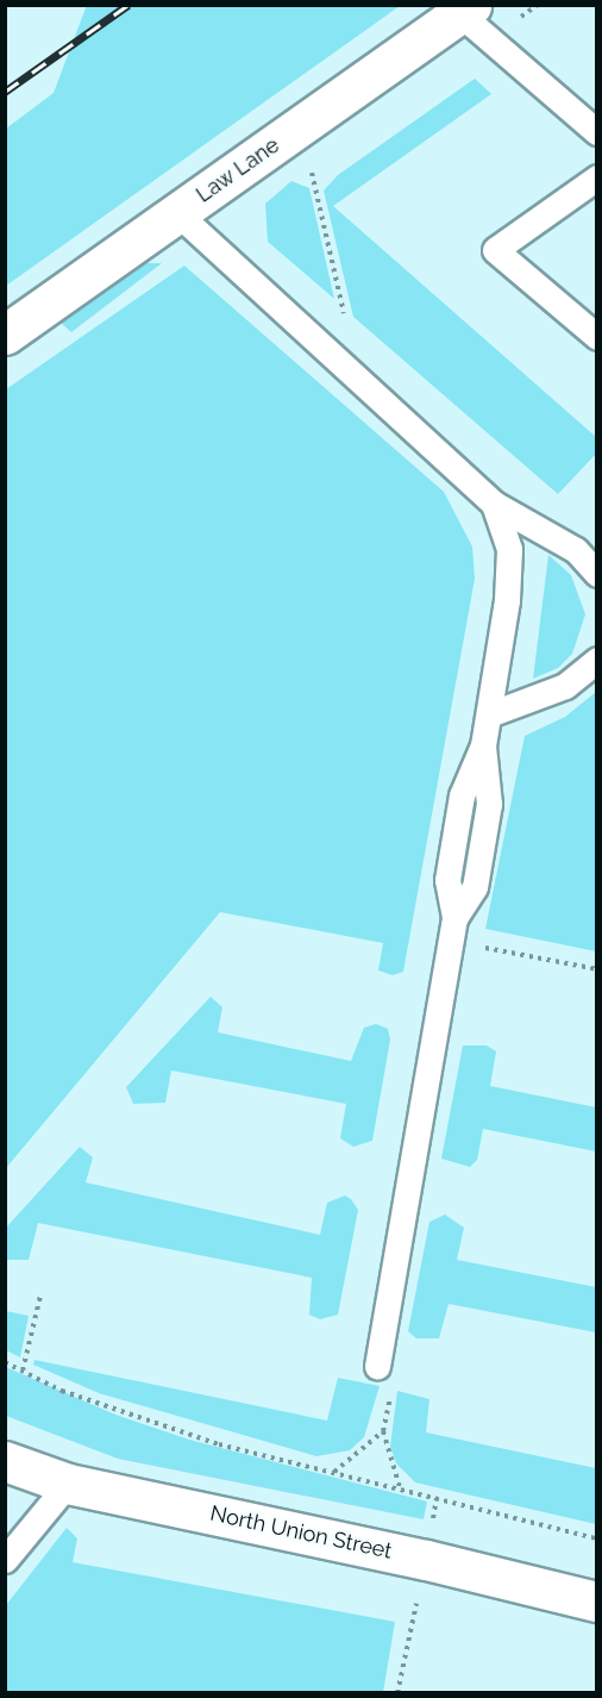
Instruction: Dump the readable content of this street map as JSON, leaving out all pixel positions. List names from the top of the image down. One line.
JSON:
{"streets":{"street":["Law Lane","North Union Street"]}}
